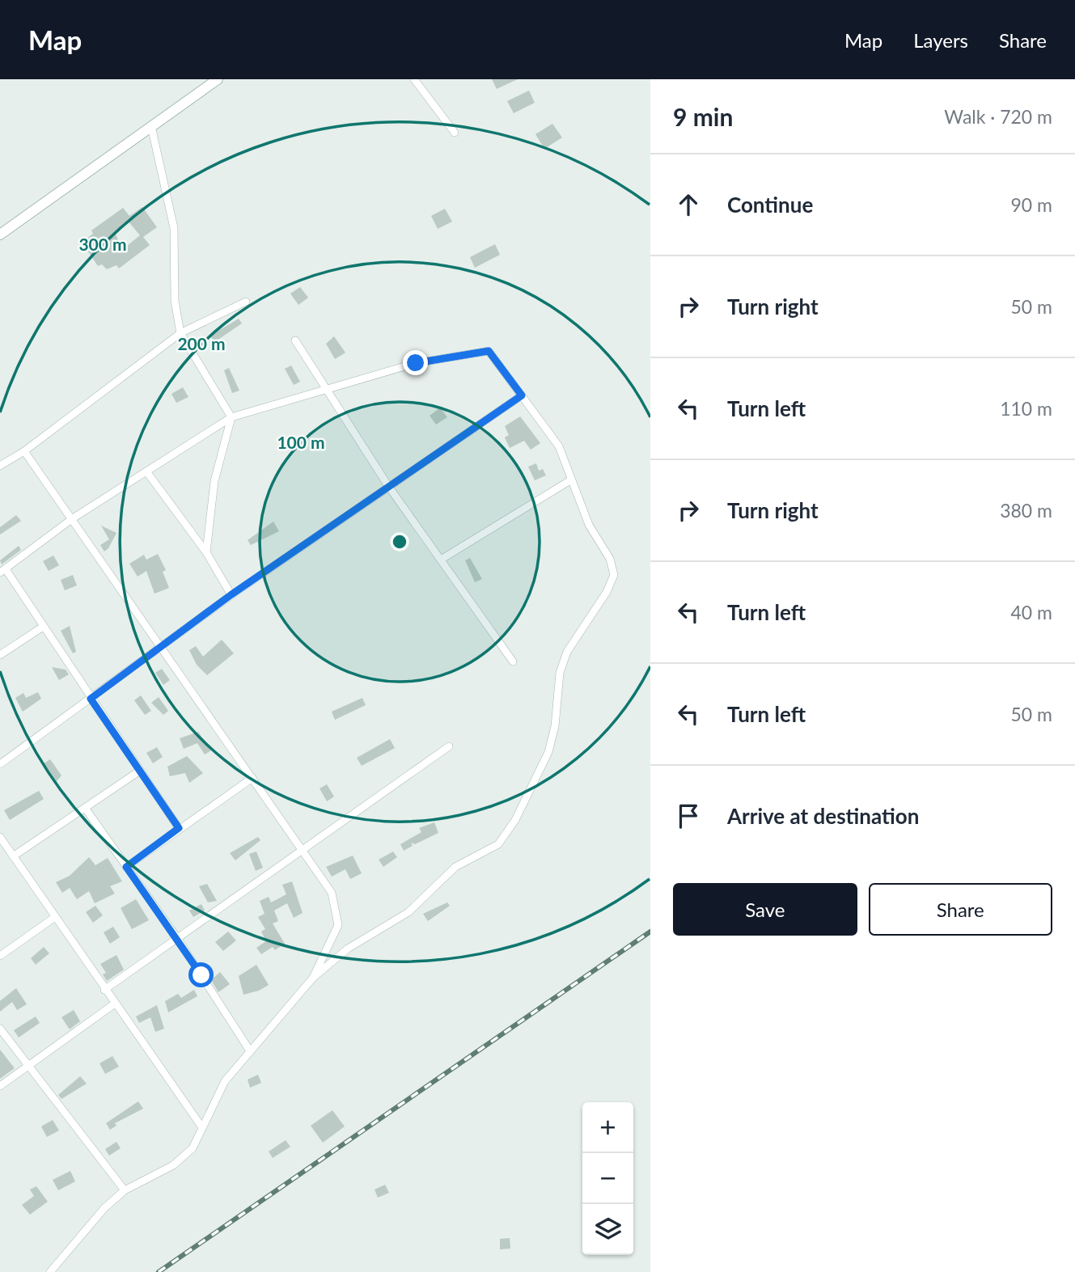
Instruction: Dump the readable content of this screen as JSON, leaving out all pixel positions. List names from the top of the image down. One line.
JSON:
{"page":{"header":"Map","nav":["Map","Layers","Share"],"heading":["9 min","Walk · 720 m"],"list":[["Continue","90 m"],["Turn right","50 m"],["Turn left","110 m"],["Turn right","380 m"],["Turn left","40 m"],["Turn left","50 m"],"Arrive at destination"],"buttons":["Save","Share"],"map_buttons":["+","−"]},"rings":["300 m","200 m","100 m"]}
